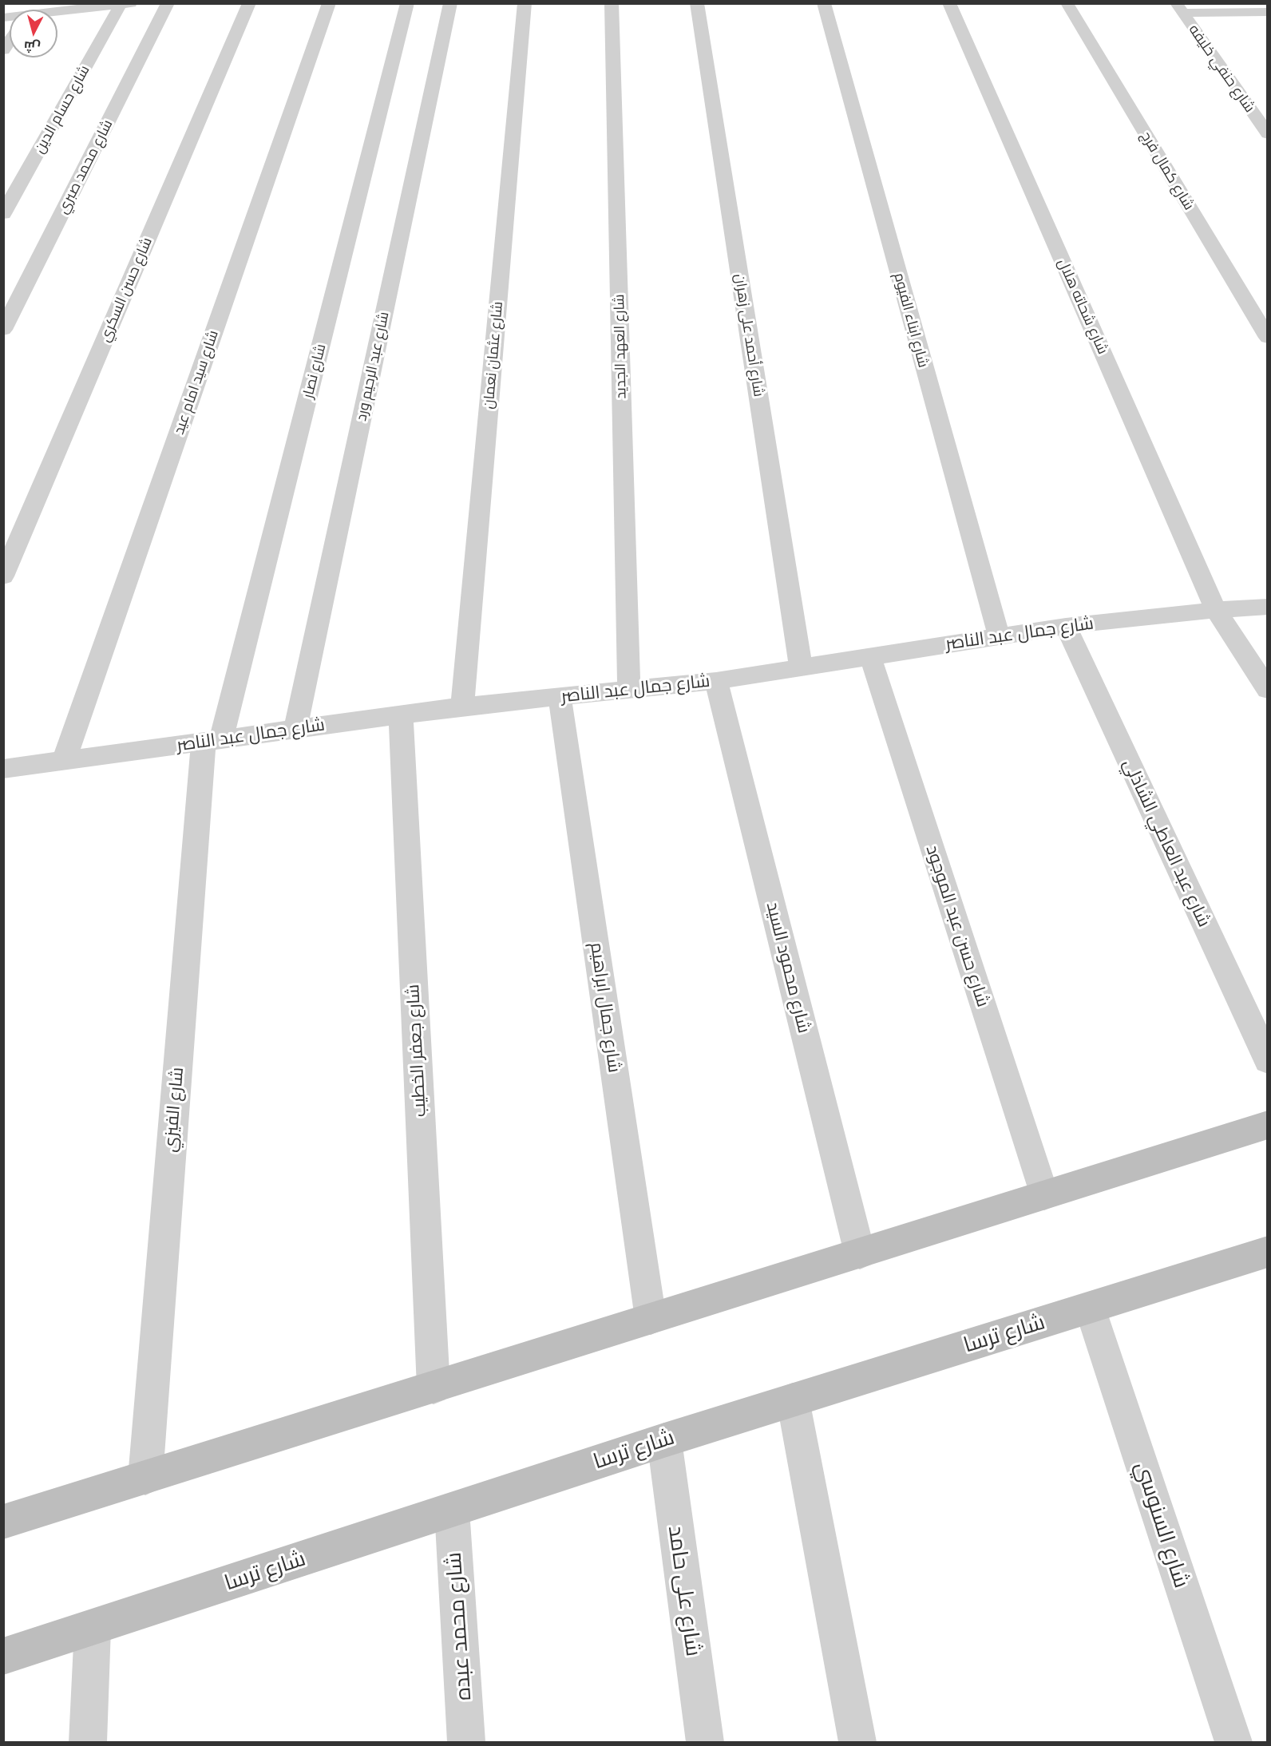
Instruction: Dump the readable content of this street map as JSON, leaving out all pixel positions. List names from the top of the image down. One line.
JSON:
{"streets":{"main road":["شارع ترسا"],"street":["شارع حنفي خليفه","شارع حسام الدين","شارع محمد صبري","شارع كمال فرج","شارع حسن السكري","شارع شحاته هلال","شارع ابناء الفيوم","شارع أحمد على زهران","شارع العهد الجديد","شارع عثمان نعمان","شارع عبد الرحيم ورد","شارع نصار","شارع سيد امام عيد","شارع جمال عبد الناصر","شارع عبد العاطي الشاذلي","شارع حسن عبد الموجود","شارع محمود السيد","شارع جمال ابراهيم","شارع جعفر الخطيب","شارع الفيزي","شارع السنوسي","شارع على حامد","شارع محمد عبده"]},"crossings":[["شارع شحاته هلال","شارع جمال عبد الناصر"],["شارع ابناء الفيوم","شارع جمال عبد الناصر"],["شارع أحمد على زهران","شارع جمال عبد الناصر"],["شارع العهد الجديد","شارع جمال عبد الناصر"],["شارع عثمان نعمان","شارع جمال عبد الناصر"],["شارع عبد الرحيم ورد","شارع جمال عبد الناصر"],["شارع نصار","شارع جمال عبد الناصر"],["شارع نصار","شارع الفيزي"],["شارع سيد امام عيد","شارع جمال عبد الناصر"],["شارع جمال عبد الناصر","شارع عبد العاطي الشاذلي"],["شارع جمال عبد الناصر","شارع حسن عبد الموجود"],["شارع جمال عبد الناصر","شارع محمود السيد"],["شارع جمال عبد الناصر","شارع جمال ابراهيم"],["شارع جمال عبد الناصر","شارع جعفر الخطيب"],["شارع جمال عبد الناصر","شارع الفيزي"],["شارع ترسا","شارع السنوسي"],["شارع ترسا","شارع على حامد"],["شارع ترسا","شارع محمد عبده"]],"north":"bottom"}
